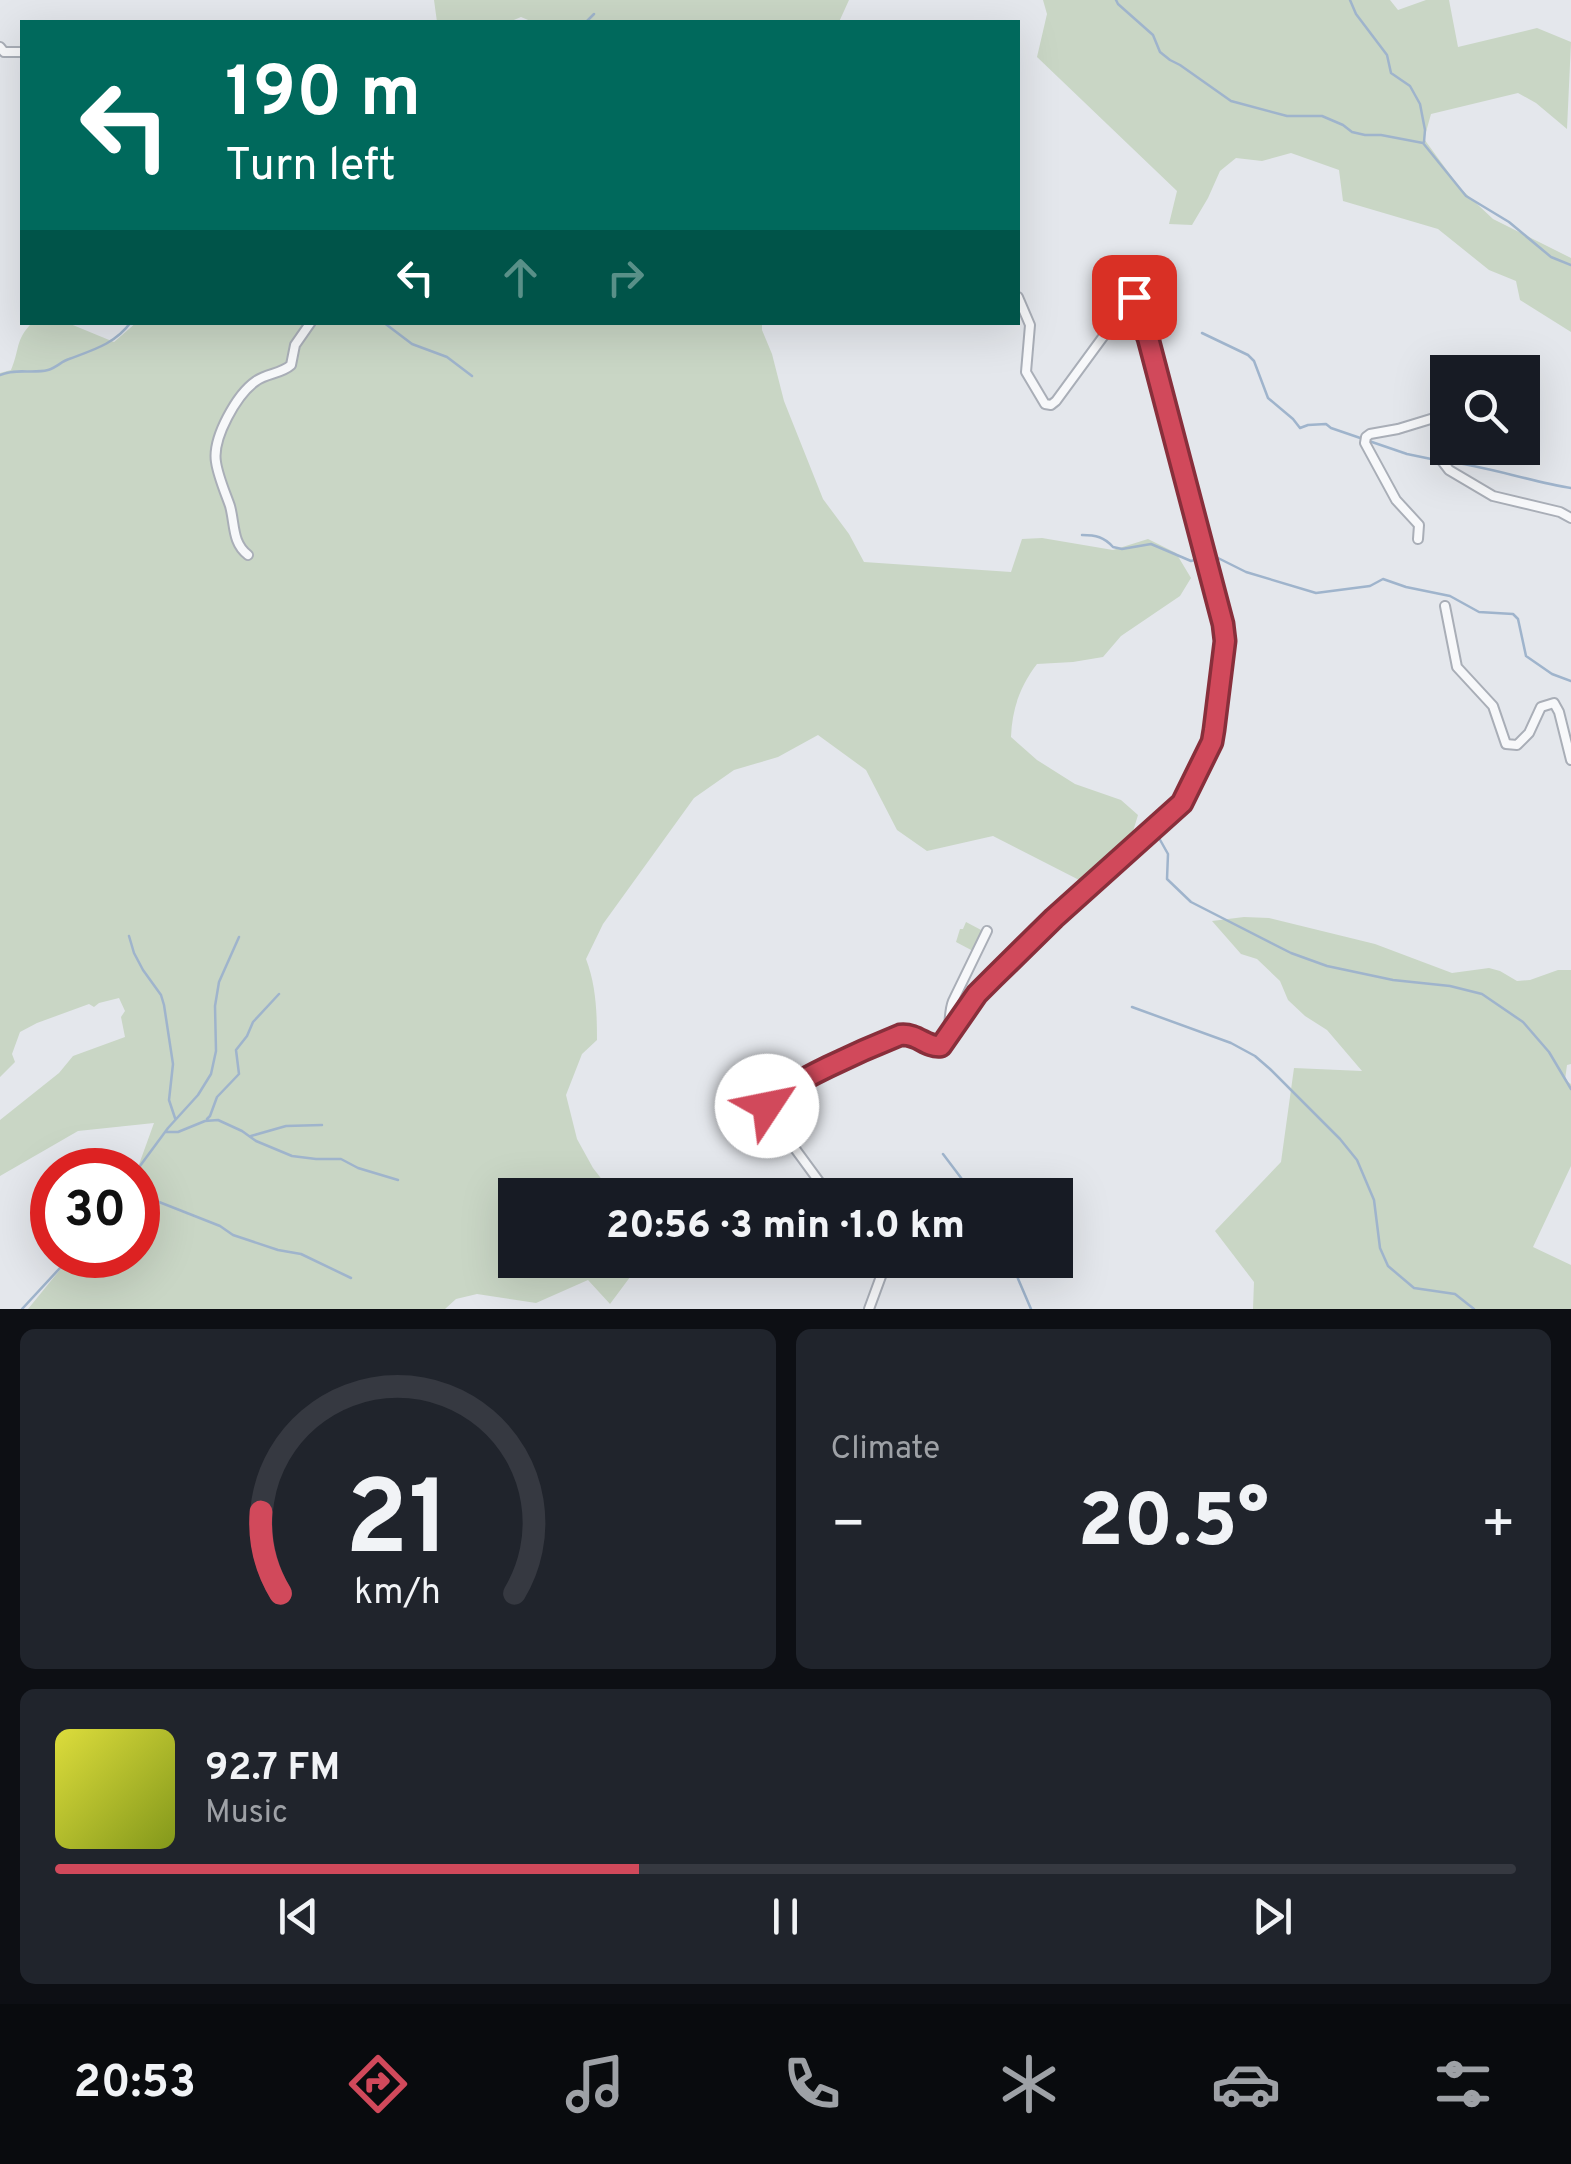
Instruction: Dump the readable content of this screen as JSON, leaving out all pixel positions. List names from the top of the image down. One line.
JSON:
{"page":{"turn":["190 m","Turn left"],"limit":"30","trip":"20:56 · 3 min · 1.0 km","tile":"Climate","heat":["−","20.5°","+"],"song":["92.7 FM","Music"],"tabs":"20:53","gauge":["21","km/h"]}}
